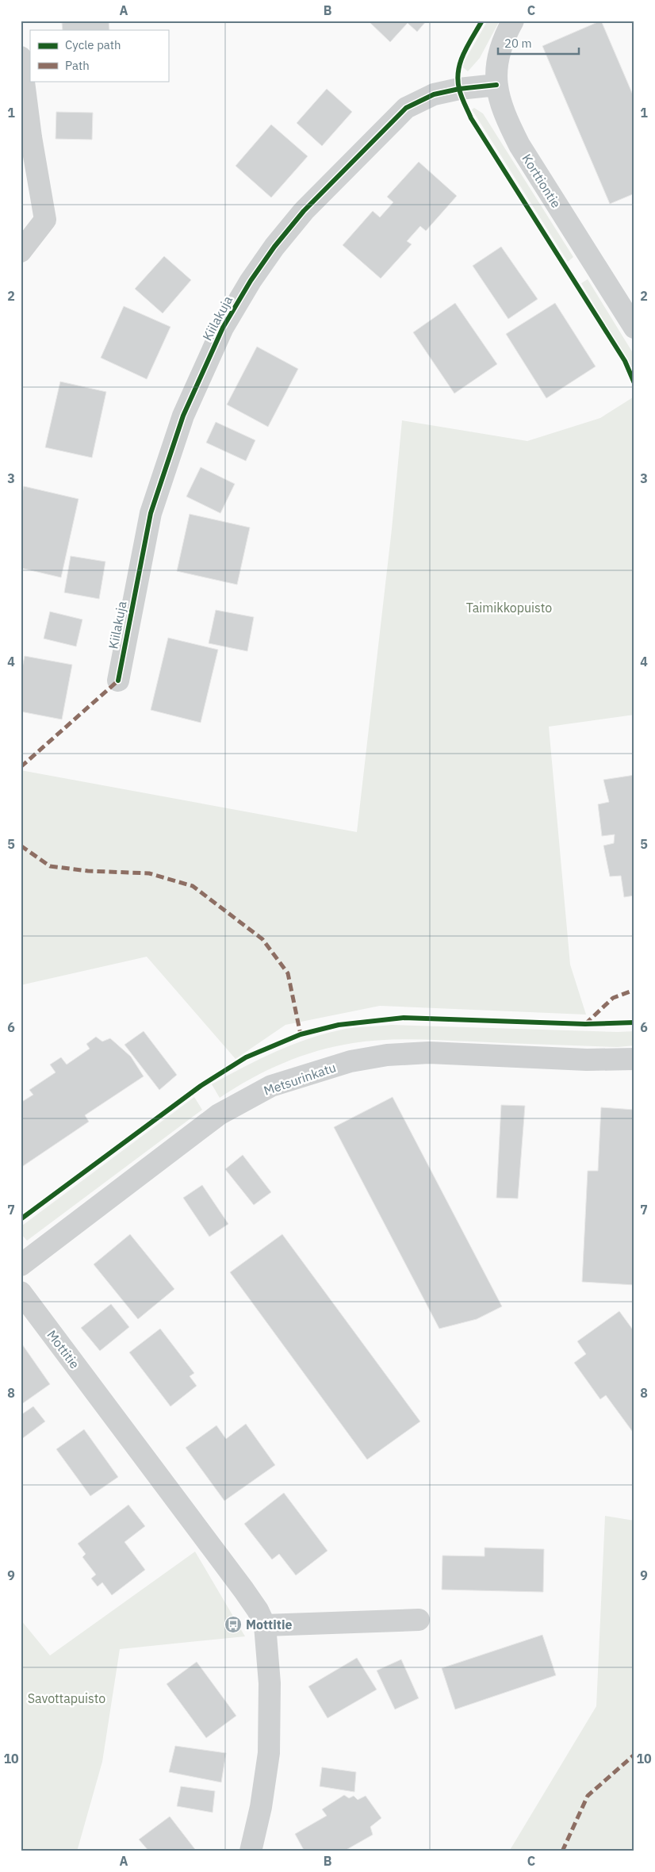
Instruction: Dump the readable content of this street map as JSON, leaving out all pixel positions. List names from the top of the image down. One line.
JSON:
{"streets":{"street":["Korttiontie","Kiilakuja","Metsurinkatu","Mottitie"]},"crossings":[["Korttiontie","Kiilakuja"]],"parks":["Taimikkopuisto","Savottapuisto"],"places":{"bus stop":["Mottitie"]},"legend":["Cycle path","Path"],"scale_bar":"20 m","grid":{"columns":["A","B","C"],"rows":["1","2","3","4","5","6","7","8","9","10"]}}
